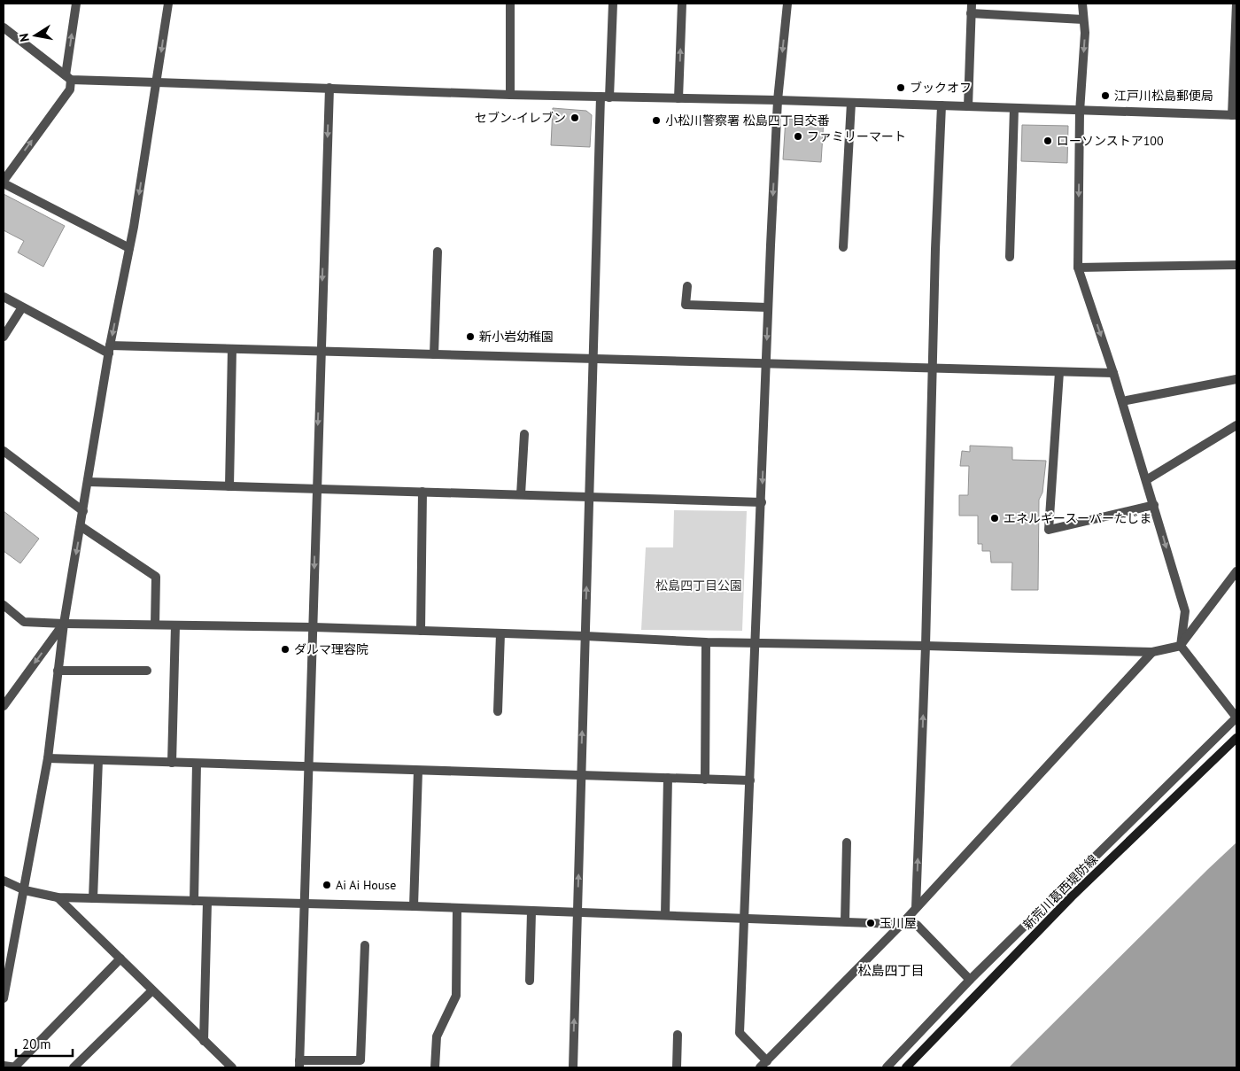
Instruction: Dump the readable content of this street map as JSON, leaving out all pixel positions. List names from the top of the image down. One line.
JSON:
{"streets":{"main road":["新荒川葛西堤防線"]},"districts":["松島四丁目"],"parks":["松島四丁目公園"],"places":["ブックオフ","江戸川松島郵便局","セブン-イレブン","小松川警察署 松島四丁目交番","ファミリーマート","ローソンストア100","新小岩幼稚園","エネルギースーパーたじま","ダルマ理容院","Ai Ai House","玉川屋"],"scale_bar":"20 m","north":"left"}
